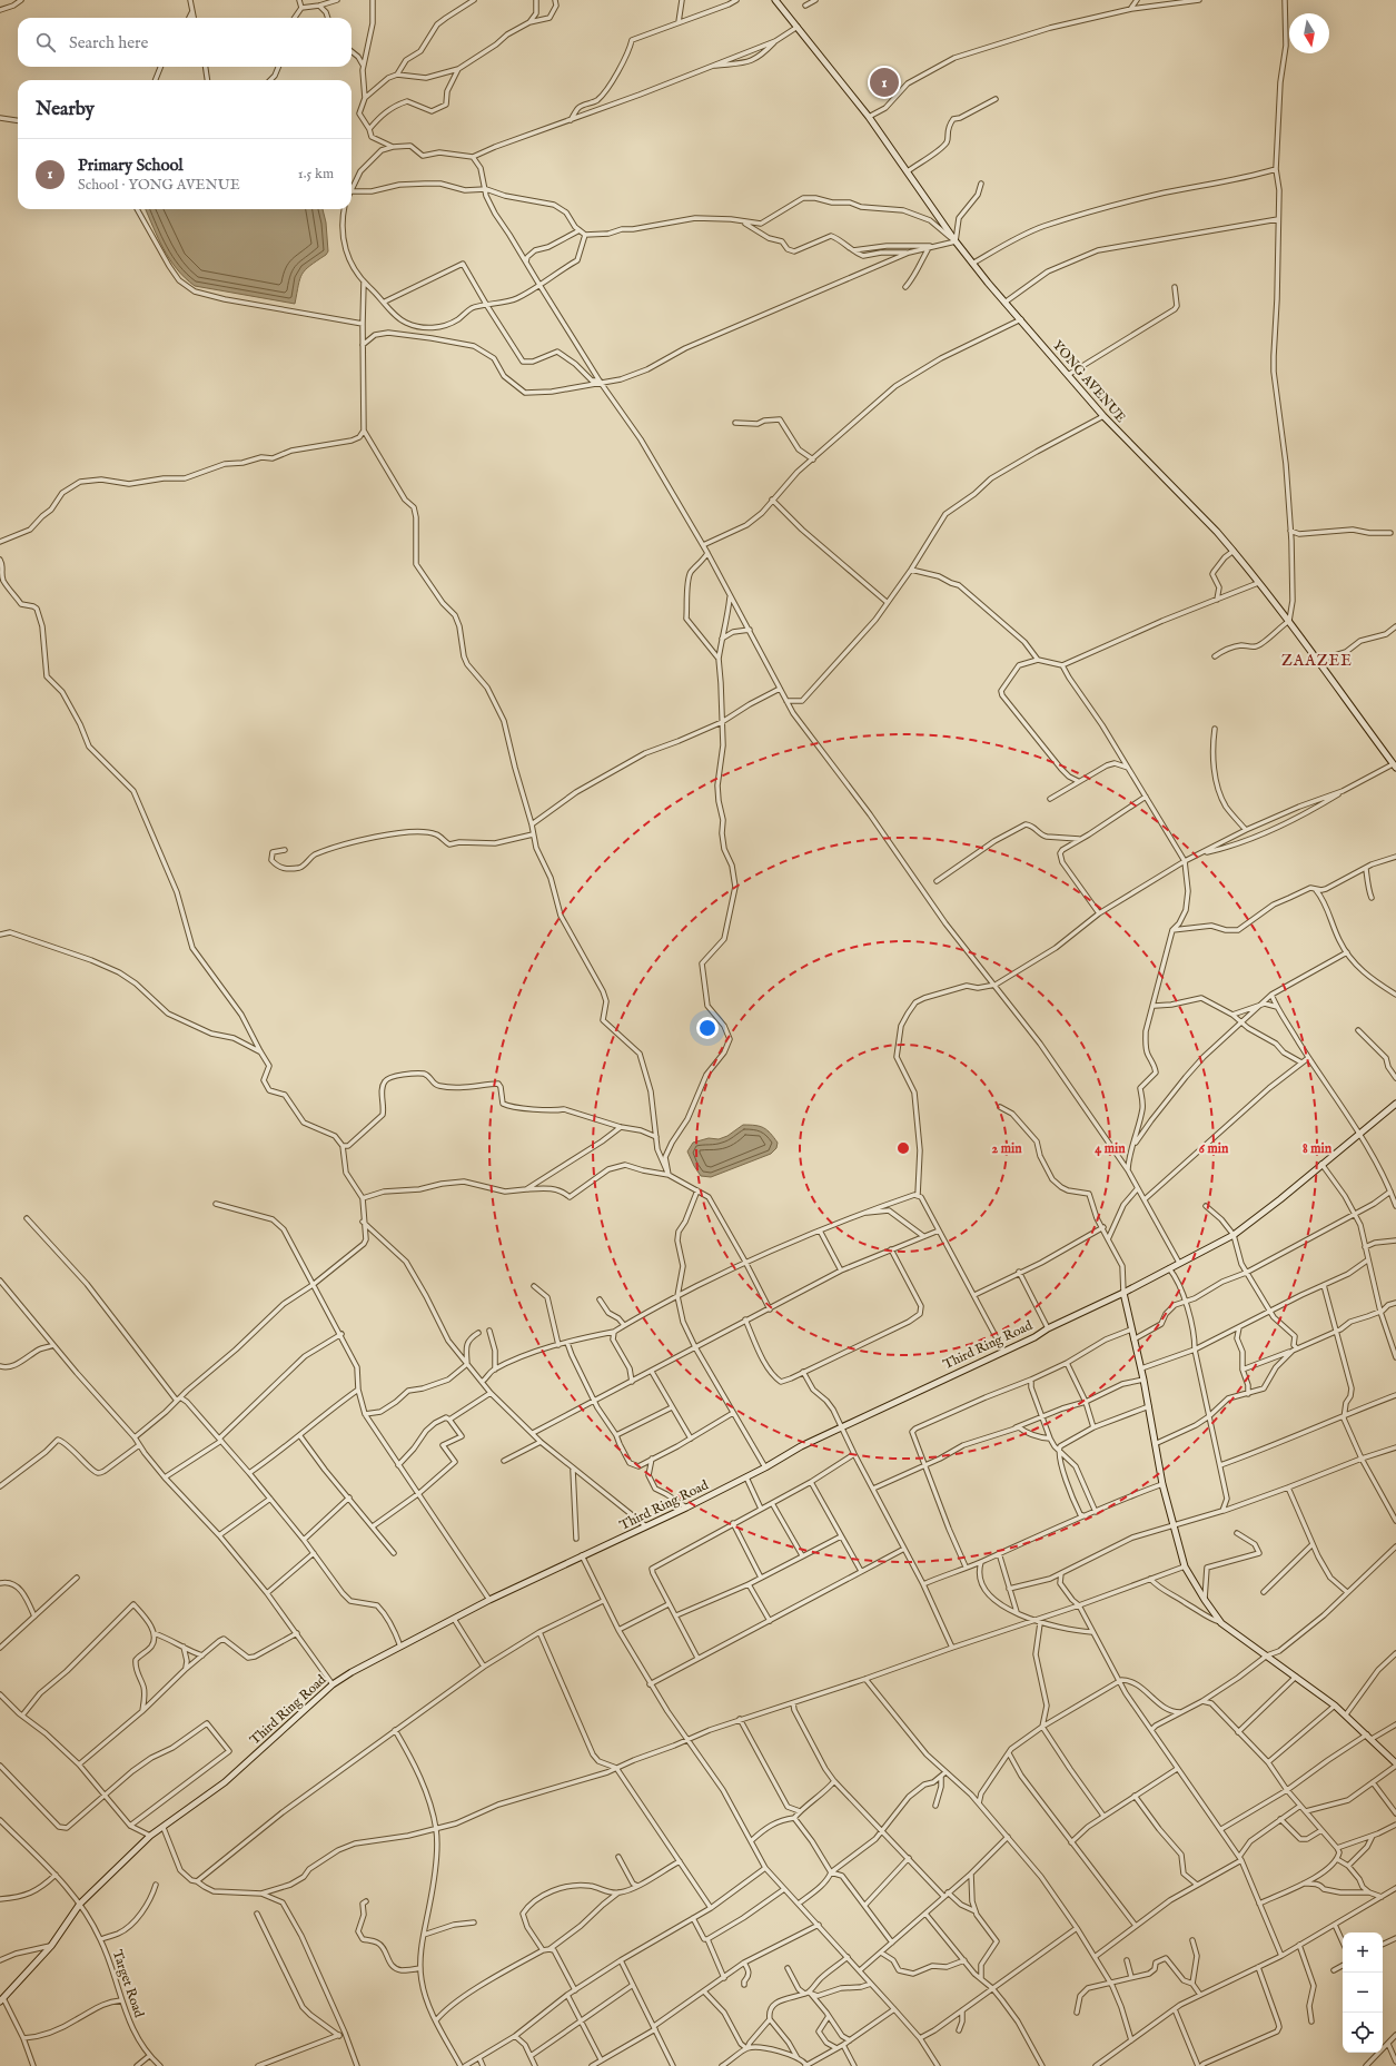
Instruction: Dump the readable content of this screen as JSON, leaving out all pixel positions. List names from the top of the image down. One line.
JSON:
{"streets":{"street":["YONG AVENUE","Third Ring Road","Target Road"]},"crossings":[["Third Ring Road","Target Road"]],"districts":["ZAAZEE"],"north":"bottom","page":{"search":"Search here","pins":"1","heading":"Nearby","list":[{"mark":"1","name":"Primary School","note":"School · YONG AVENUE","value":"1.5 km"}],"map_buttons":["+","−"]},"rings":["2 min","4 min","6 min","8 min"]}
